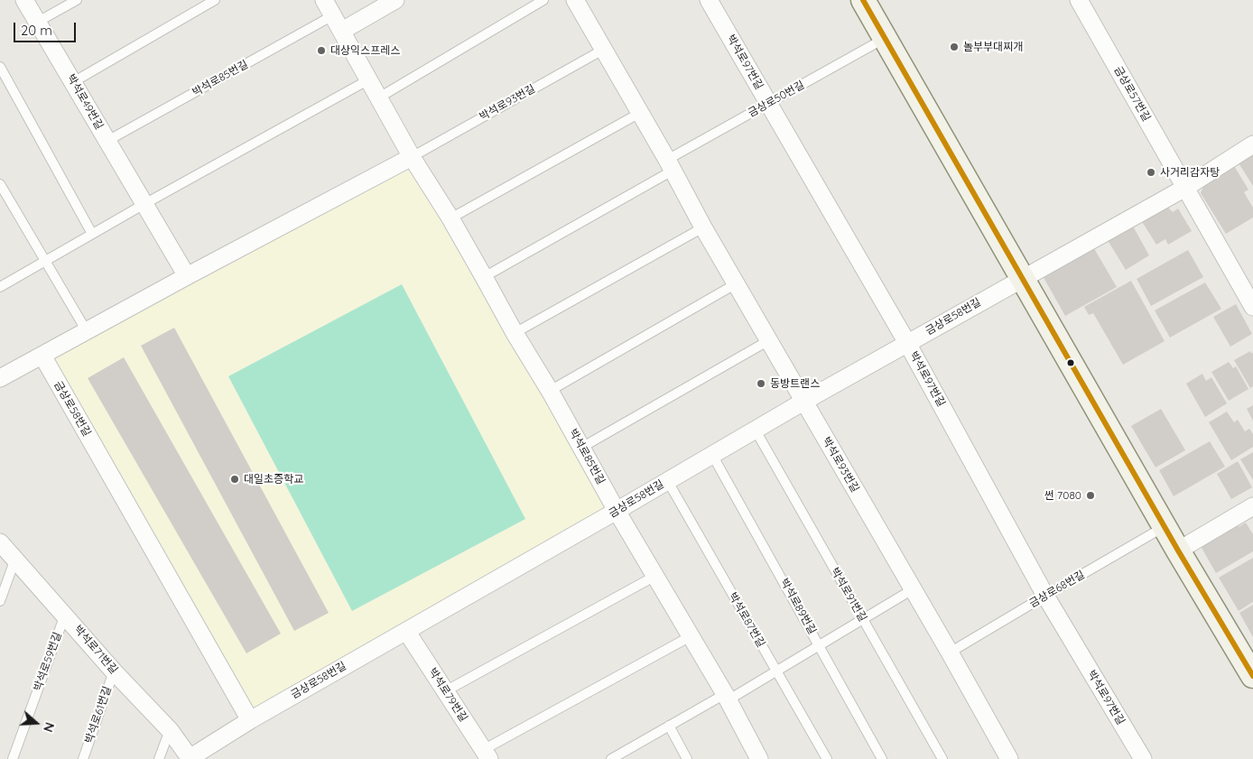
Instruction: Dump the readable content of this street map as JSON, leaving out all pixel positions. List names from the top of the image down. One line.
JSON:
{"streets":{"street":["박석로97번길","박석로85번길","금상로57번길","박석로49번길","박석로93번길","금상로58번길","박석로71번길","박석로79번길"],"lane":["금상로50번길","금상로68번길","박석로91번길","박석로89번길","박석로87번길","박석로59번길","박석로61번길"]},"crossings":[["박석로97번길","금상로50번길"],["박석로97번길","금상로58번길"],["박석로97번길","금상로68번길"],["박석로85번길","박석로49번길"],["박석로85번길","박석로93번길"],["박석로85번길","금상로58번길"],["금상로50번길","박석로93번길"],["박석로93번길","금상로58번길"],["박석로93번길","금상로68번길"],["금상로58번길","박석로91번길"],["금상로58번길","박석로89번길"],["금상로58번길","박석로87번길"],["금상로58번길","박석로71번길"],["금상로58번길","박석로79번길"],["박석로71번길","박석로59번길"],["박석로71번길","박석로61번길"]],"places":["놀부부대찌개","대상익스프레스","사거리감자탕","동방트랜스","대일초증학교","썬 7080"],"scale_bar":"20 m","north":"right"}
